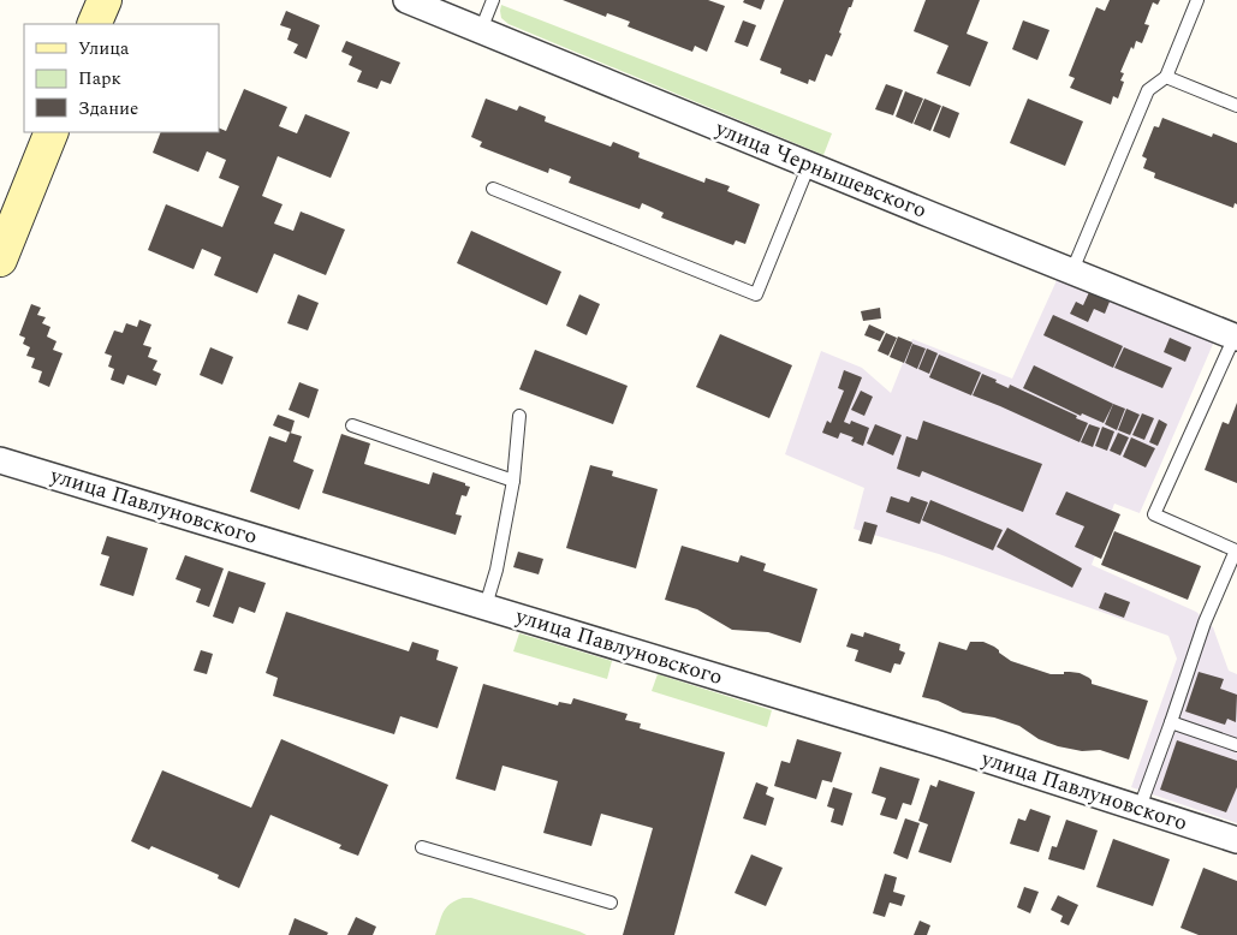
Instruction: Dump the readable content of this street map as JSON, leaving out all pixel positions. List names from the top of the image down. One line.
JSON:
{"streets":{"street":["улица Чернышевского","улица Павлуновского"]},"legend":["Улица","Парк","Здание"]}
